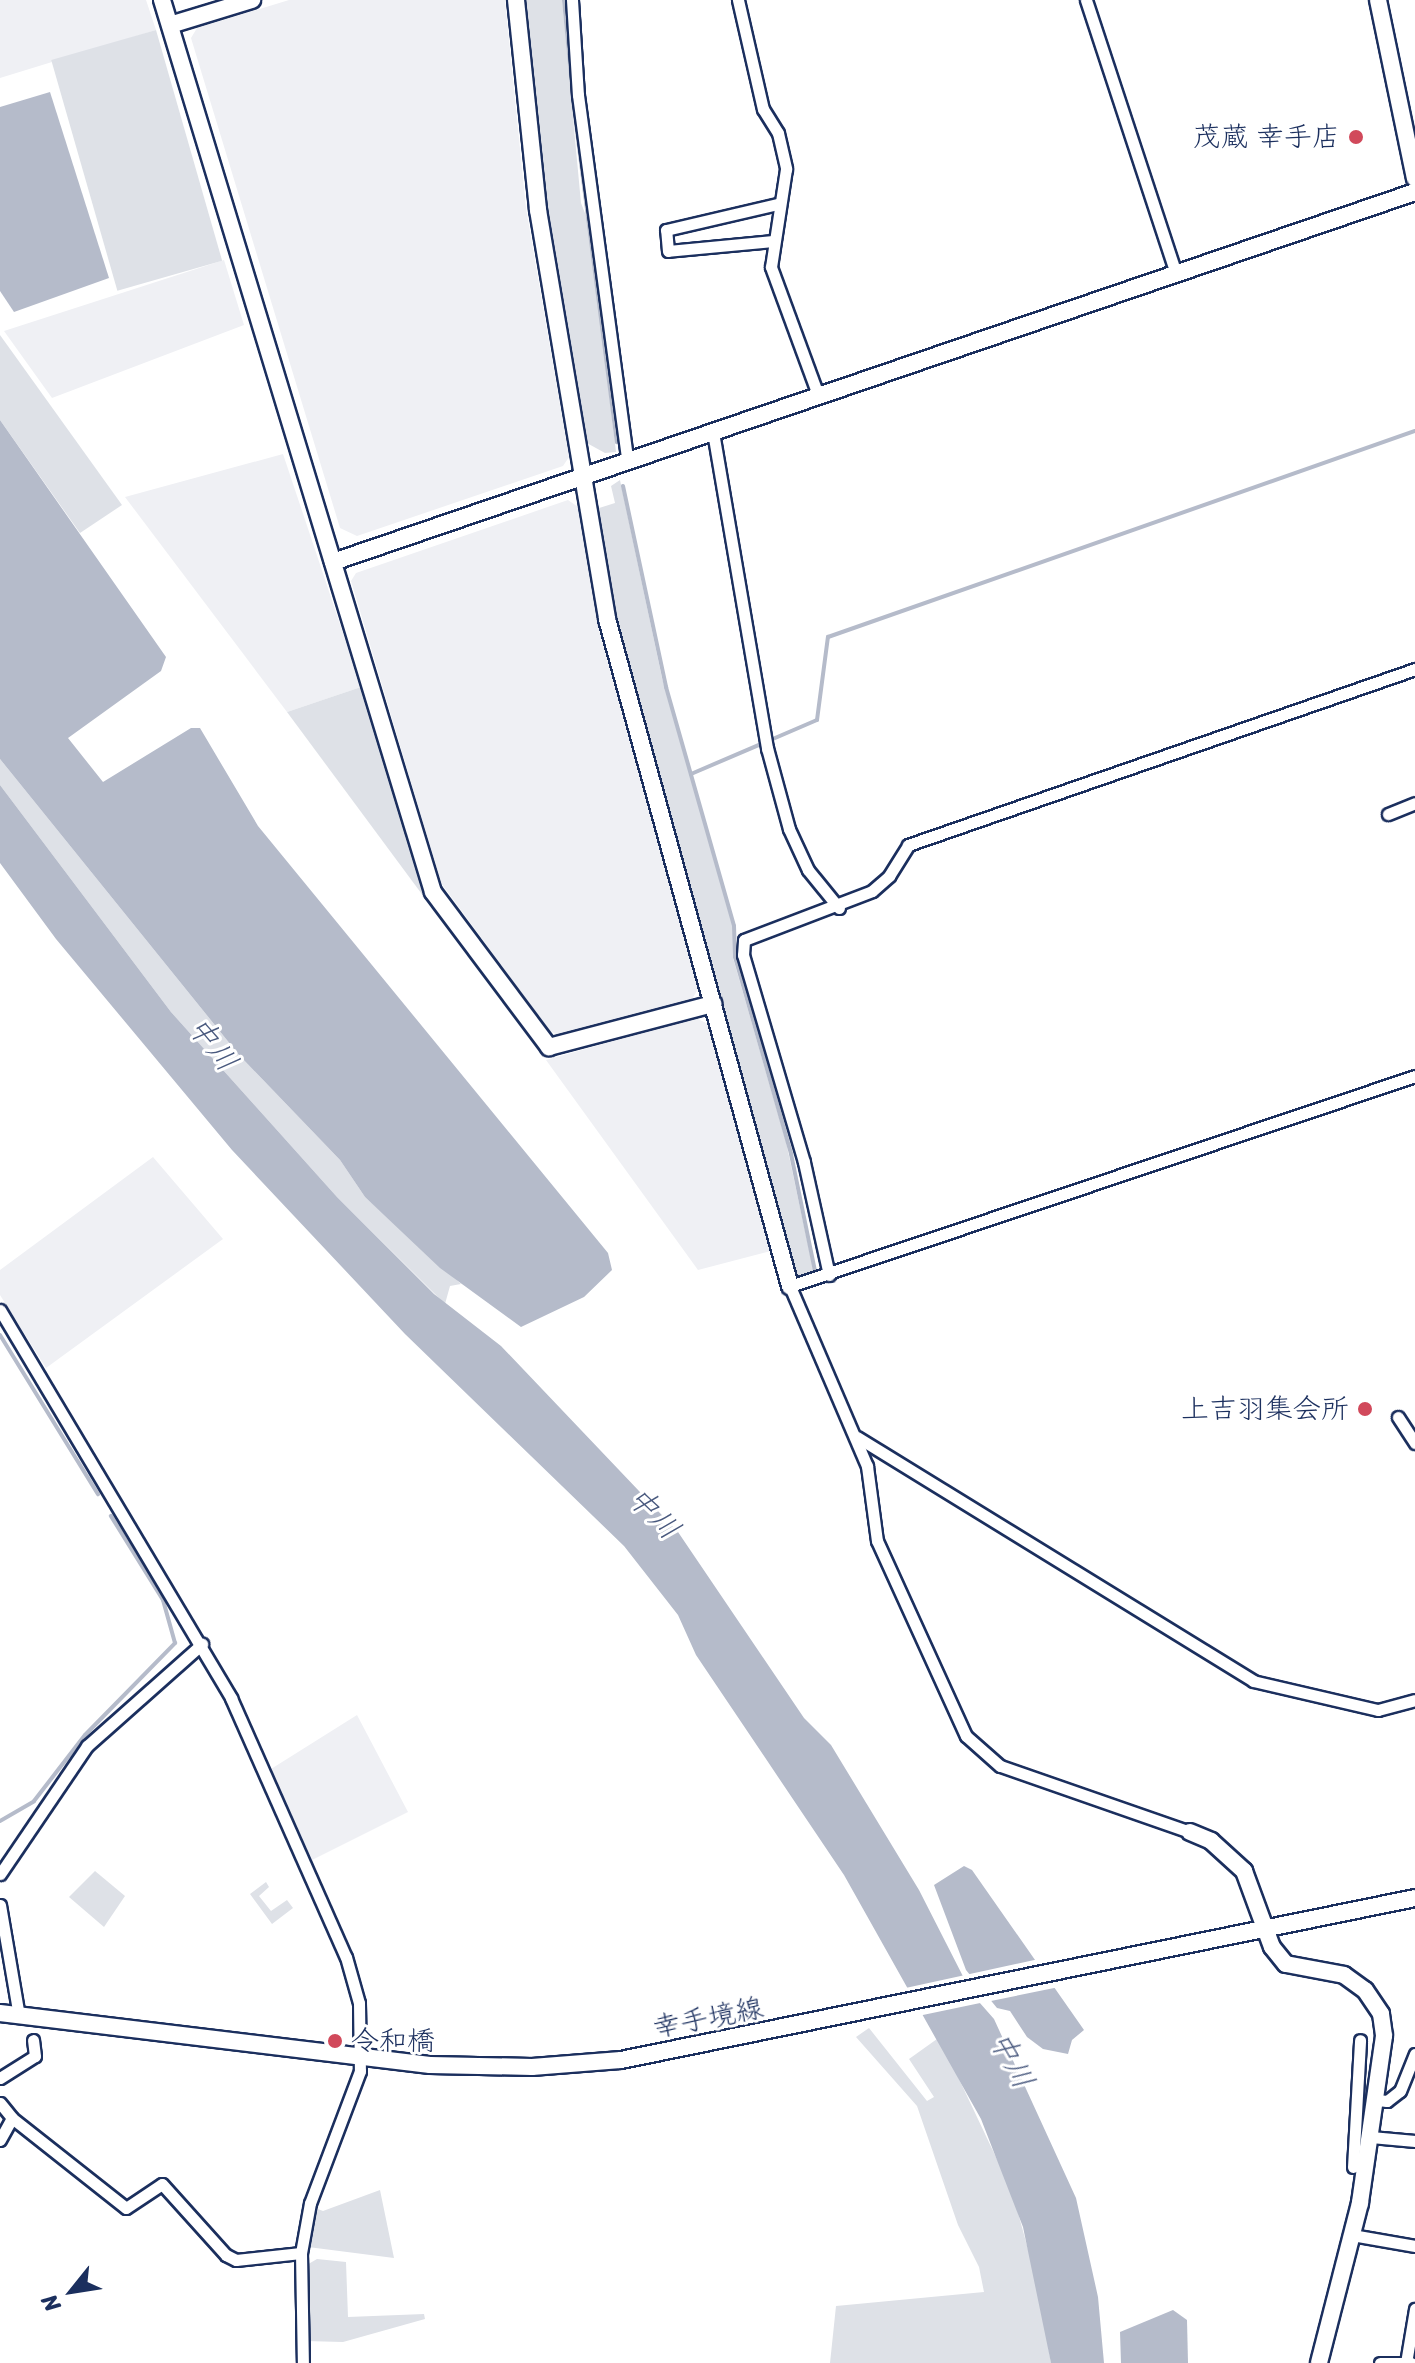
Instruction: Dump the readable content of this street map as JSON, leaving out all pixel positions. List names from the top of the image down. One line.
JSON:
{"streets":{"street":["幸手境線"]},"water":["中川"],"places":["茂蔵 幸手店","上吉羽集会所","令和橋"],"north":"bottom left"}
